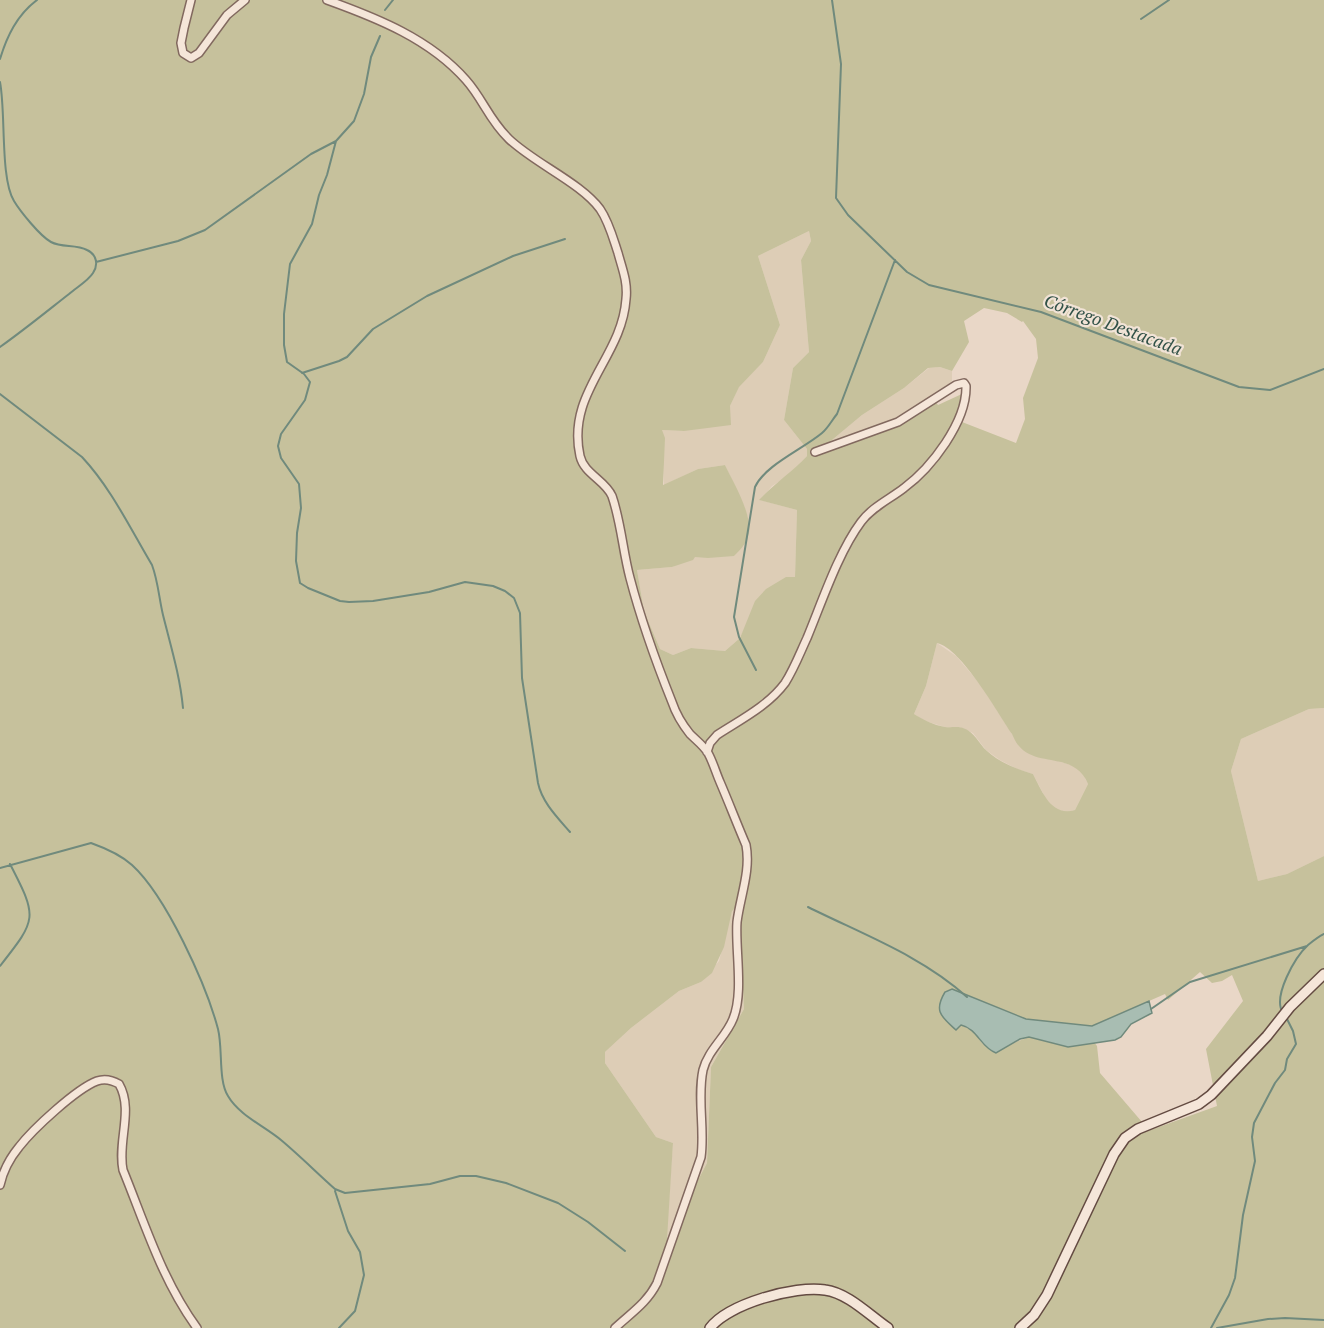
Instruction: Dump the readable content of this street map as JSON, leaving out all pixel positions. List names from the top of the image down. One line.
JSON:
{"water":["Córrego Destacada"]}
